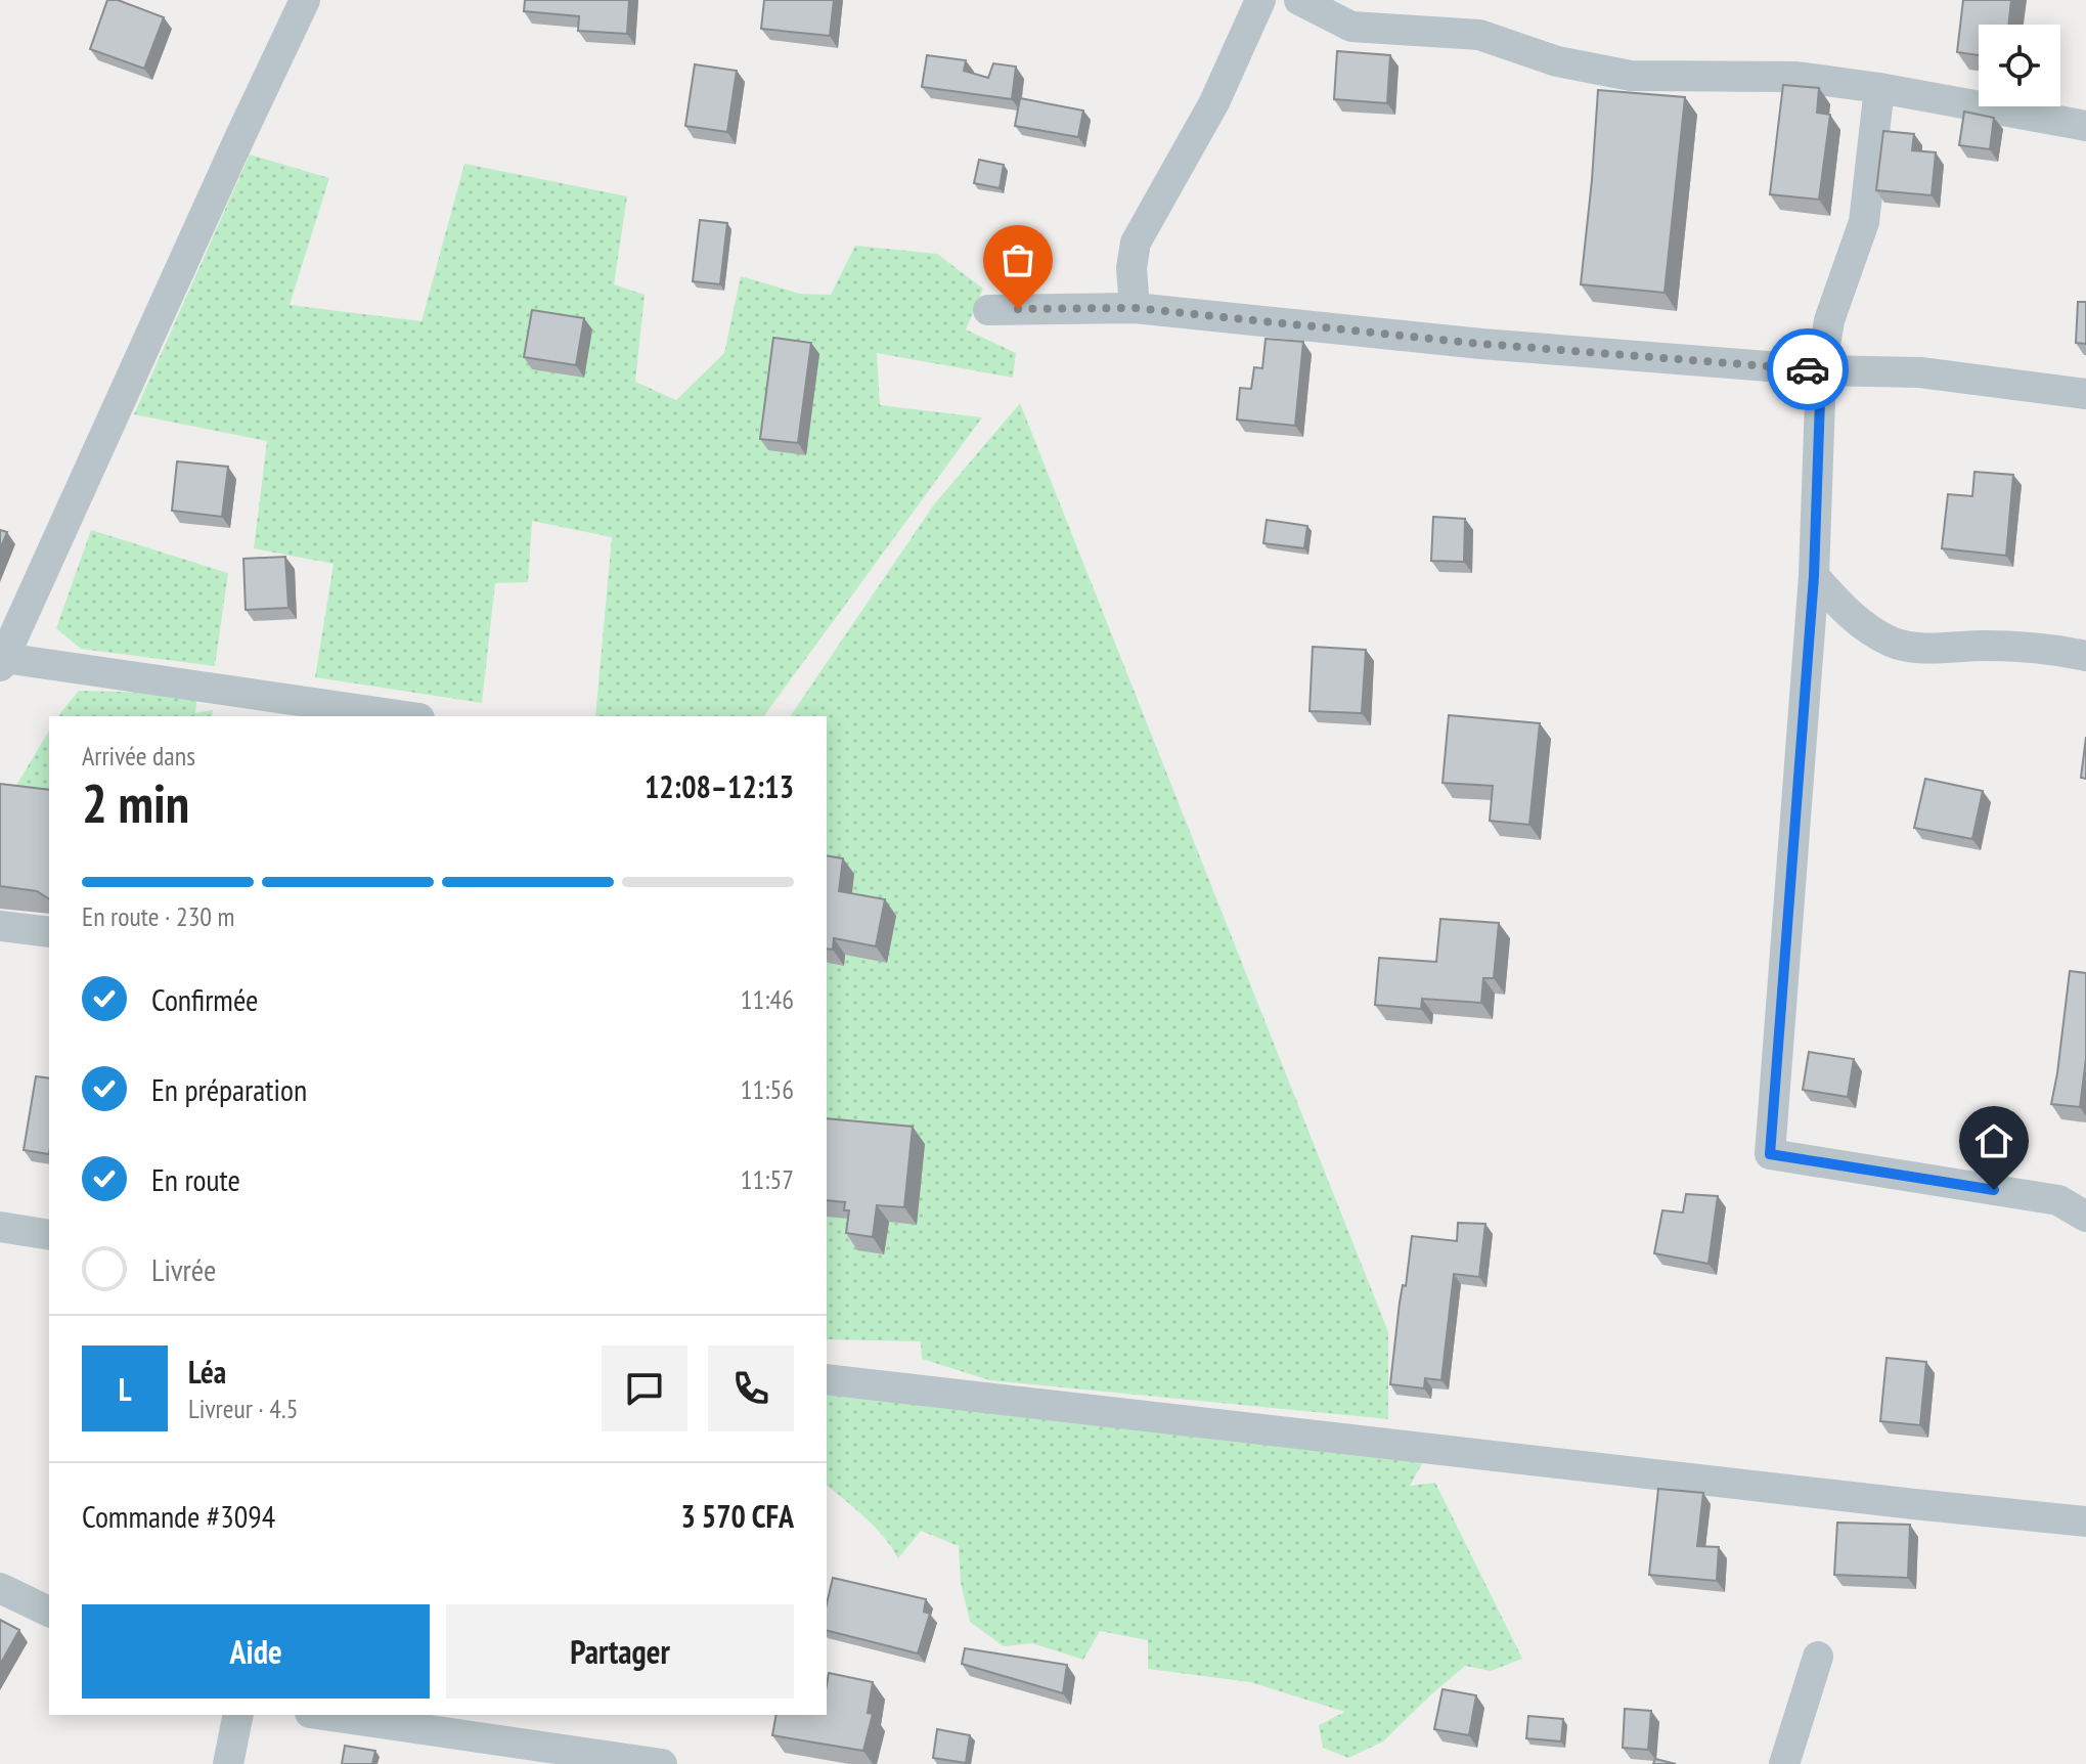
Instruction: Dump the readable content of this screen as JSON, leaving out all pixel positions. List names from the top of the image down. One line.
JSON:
{"page":{"heading":["2 min","Arrivée dans","12:08–12:13"],"panel":["Léa","Livreur · 4.5","Commande #3094","3 570 CFA"],"bar":"En route · 230 m","list":[["Confirmée","11:46"],["En préparation","11:56"],["En route","11:57"],"Livrée"],"round":"L","buttons":["Aide","Partager"]}}
